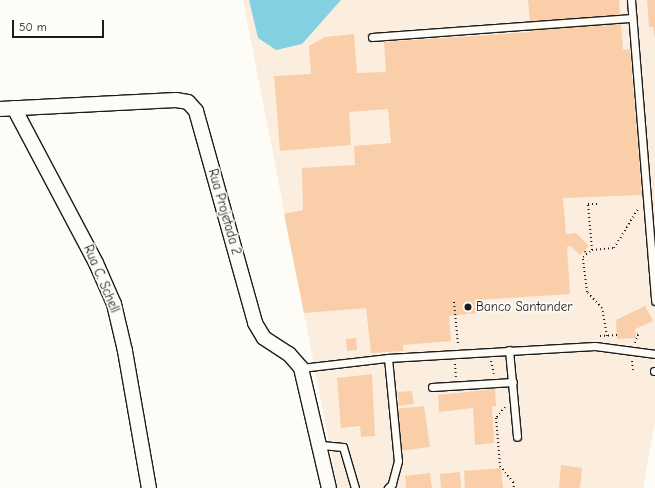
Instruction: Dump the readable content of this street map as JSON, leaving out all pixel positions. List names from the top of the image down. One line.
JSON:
{"streets":{"street":["Rua Projetada 2","Rua C. Schell"]},"crossings":[["Rua Projetada 2","Rua C. Schell"]],"places":["Banco Santander"],"scale_bar":"50 m"}
